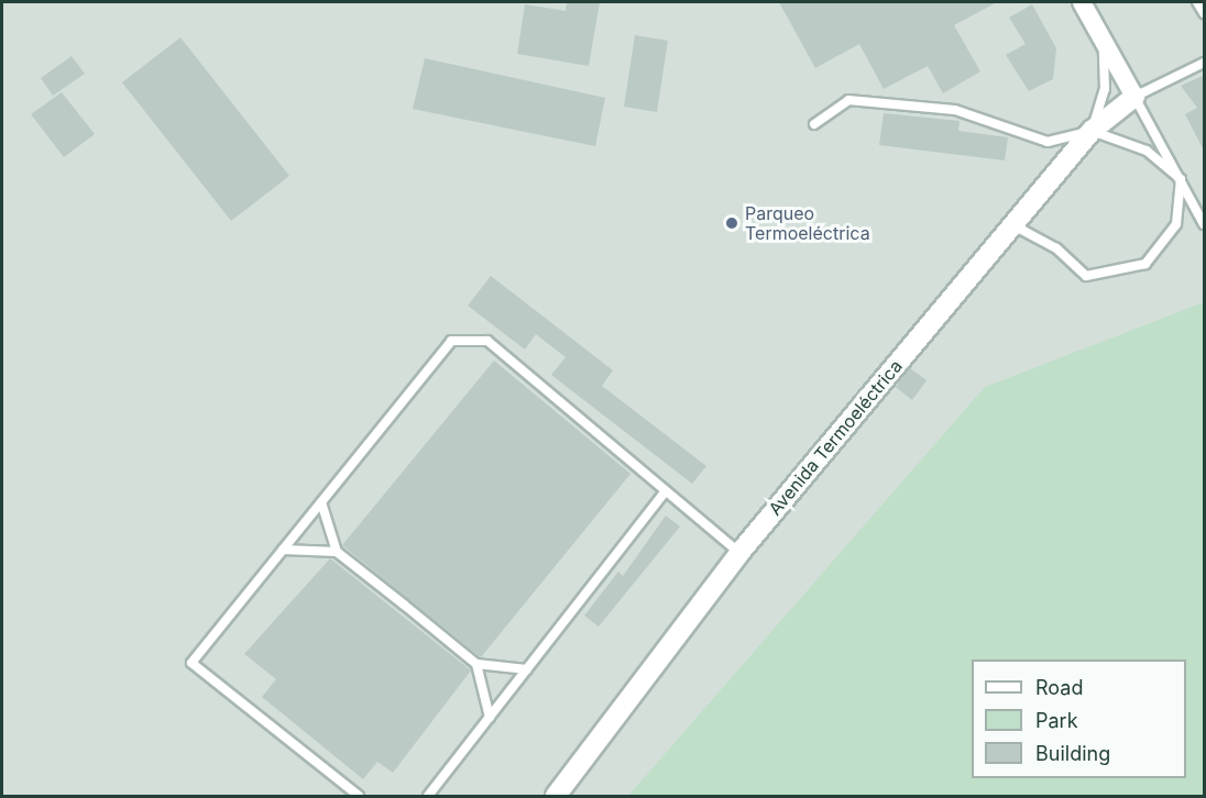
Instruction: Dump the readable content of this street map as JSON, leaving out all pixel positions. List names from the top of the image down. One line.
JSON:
{"streets":{"main road":["Avenida Termoeléctrica"]},"places":["Parqueo Termoeléctrica"],"legend":["Road","Park","Building"]}
